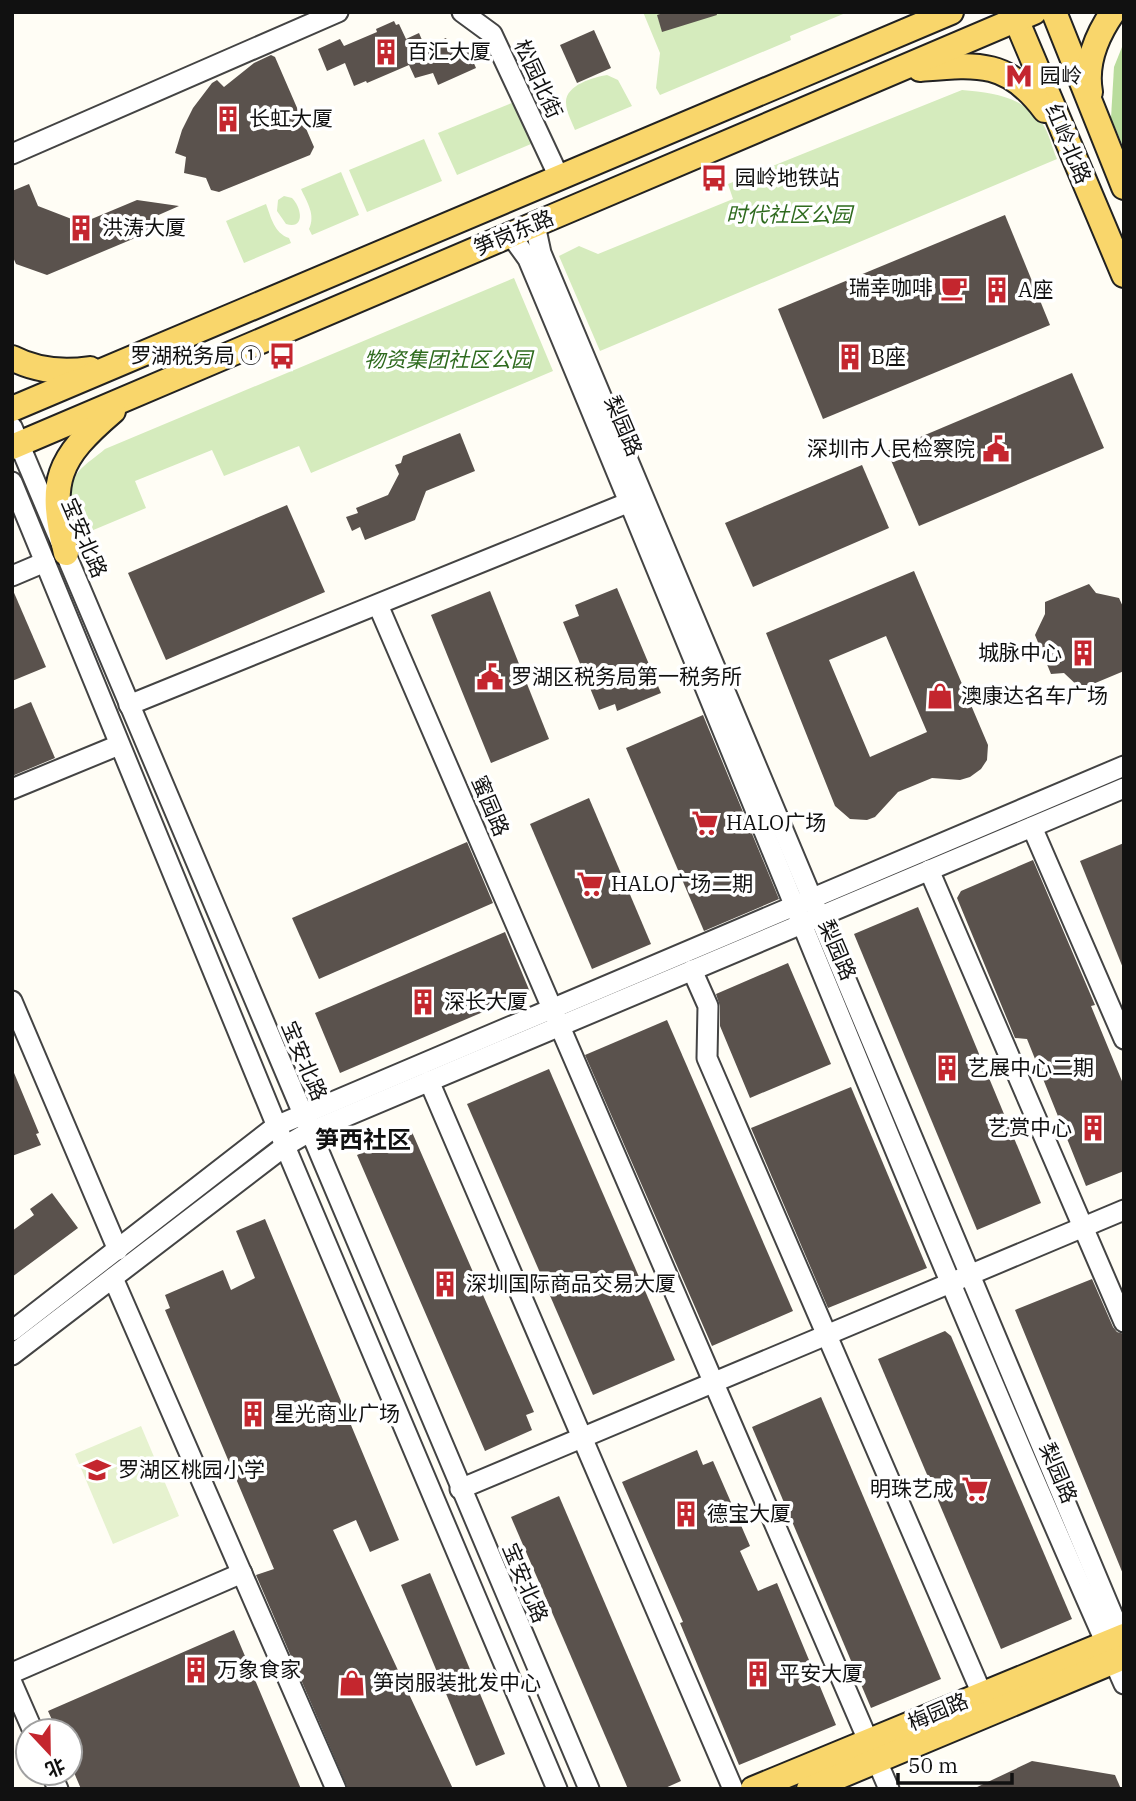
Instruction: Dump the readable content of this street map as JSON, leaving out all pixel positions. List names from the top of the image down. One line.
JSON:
{"streets":{"main road":["红岭北路","笋岗东路","梅园路"],"street":["松园北街","梨园路","宝安北路","蜜园路"]},"crossings":[["松园北街","笋岗东路"],["红岭北路","笋岗东路"],["笋岗东路","梨园路"],["笋岗东路","宝安北路"],["梨园路","梅园路"],["蜜园路","梅园路"]],"districts":["笋西社区"],"parks":["时代社区公园","物资集团社区公园"],"places":{"building":["百汇大厦","长虹大厦","洪涛大厦","A座","B座","城脉中心","深长大厦","艺展中心二期","艺赏中心","深圳国际商品交易大厦","星光商业广场","德宝大厦","万象食家","平安大厦"],"metro station":["园岭"],"bus stop":["园岭地铁站","罗湖税务局 ①"],"cafe":["瑞幸咖啡"],"public building":["深圳市人民检察院","罗湖区税务局第一税务所"],"shop":["澳康达名车广场","笋岗服装批发中心"],"supermarket":["HALO广场","HALO广场二期","明珠艺成"],"school or university":["罗湖区桃园小学"]},"scale_bar":"50 m","north":"bottom"}
